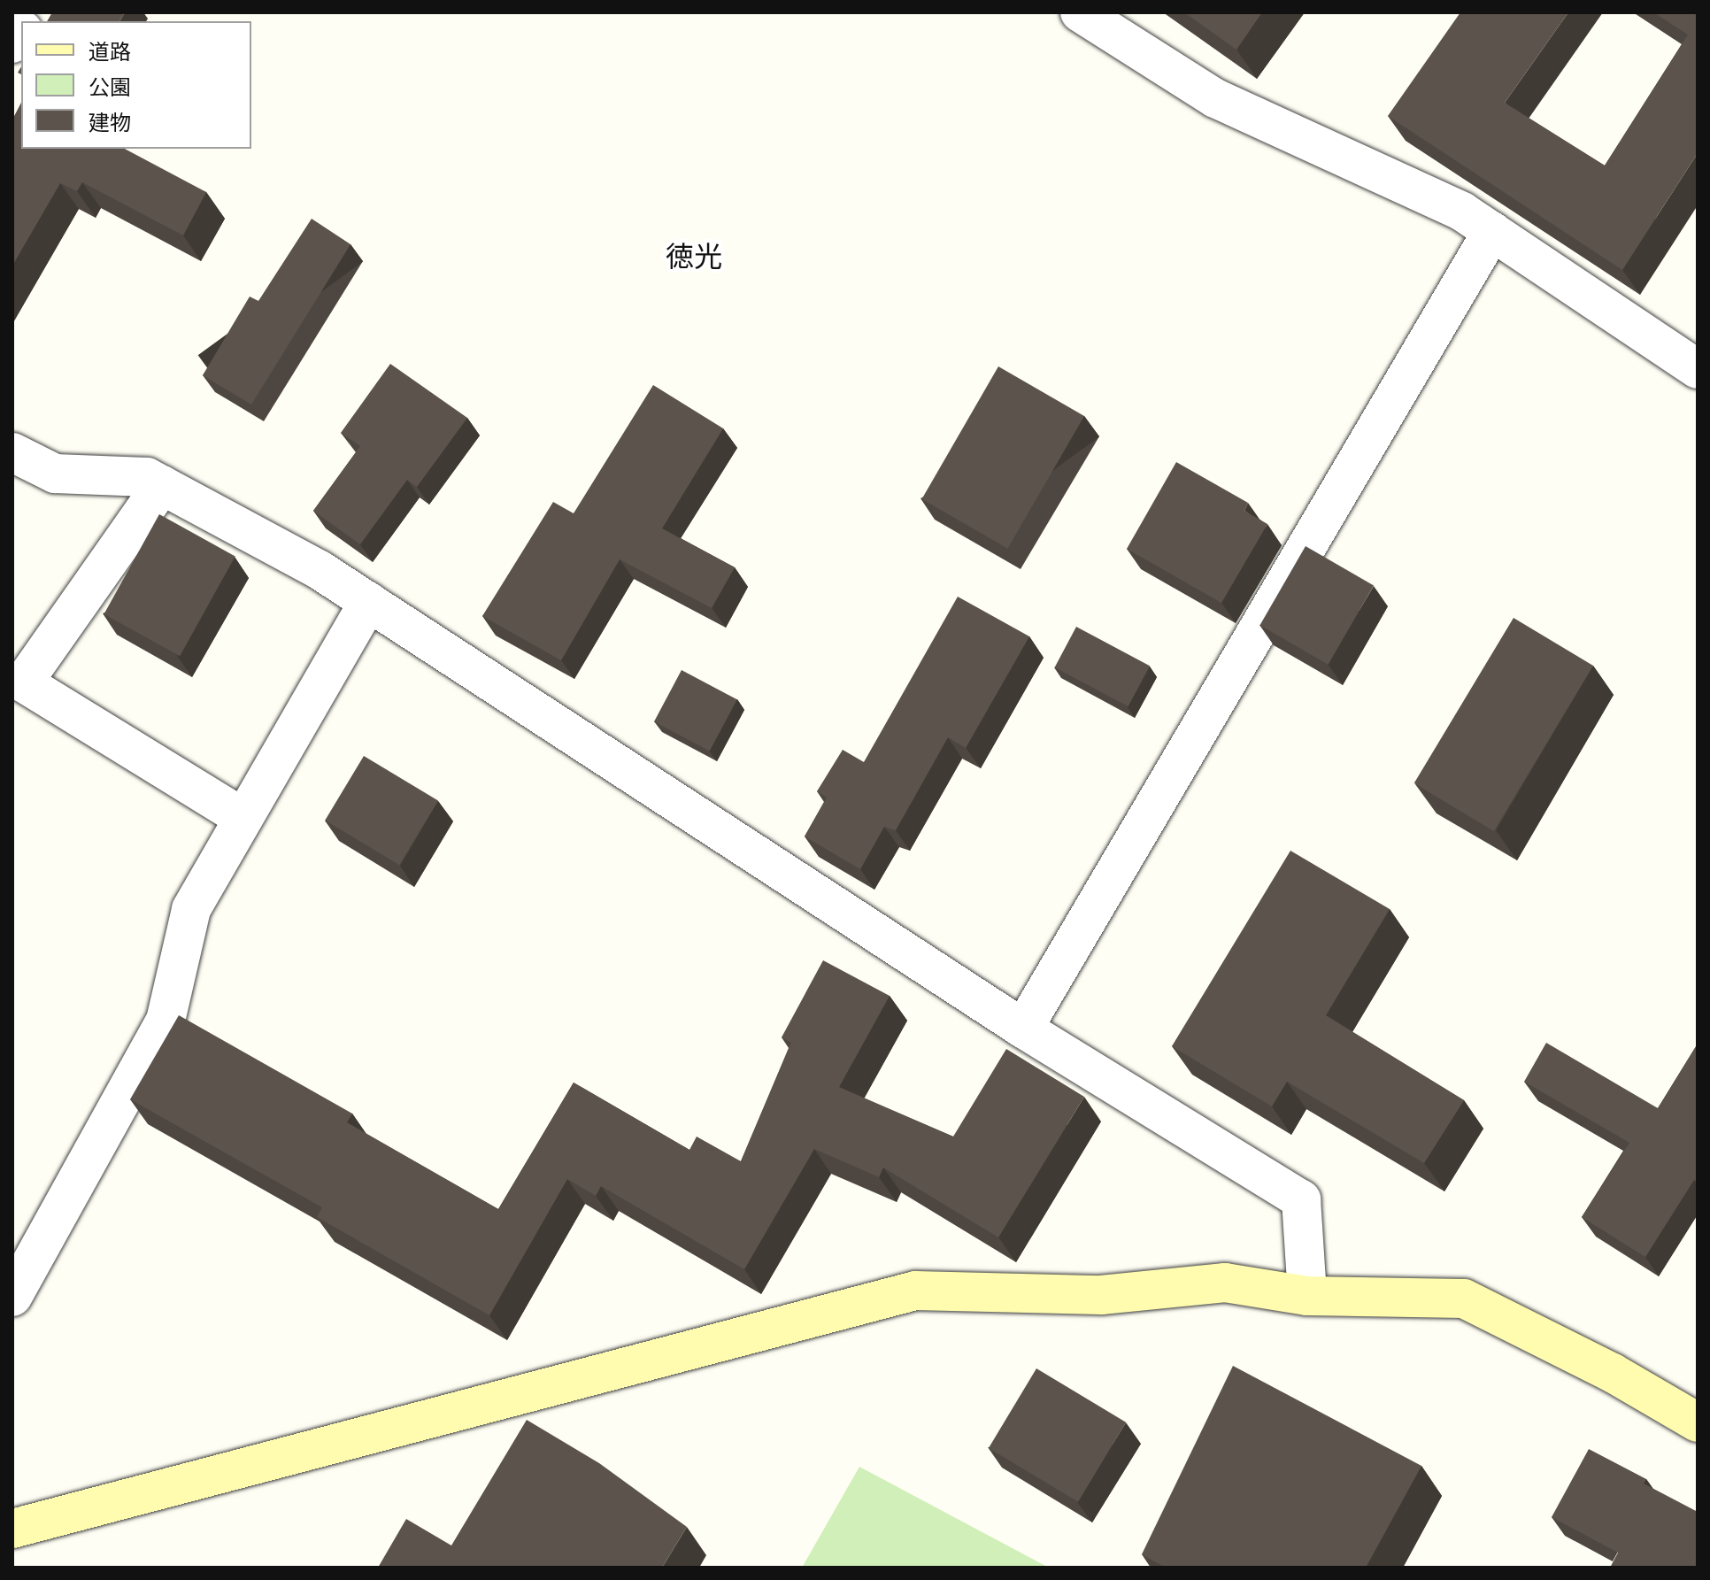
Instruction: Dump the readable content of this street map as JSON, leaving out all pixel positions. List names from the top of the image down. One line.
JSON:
{"districts":["徳光"],"legend":["道路","公園","建物"]}
